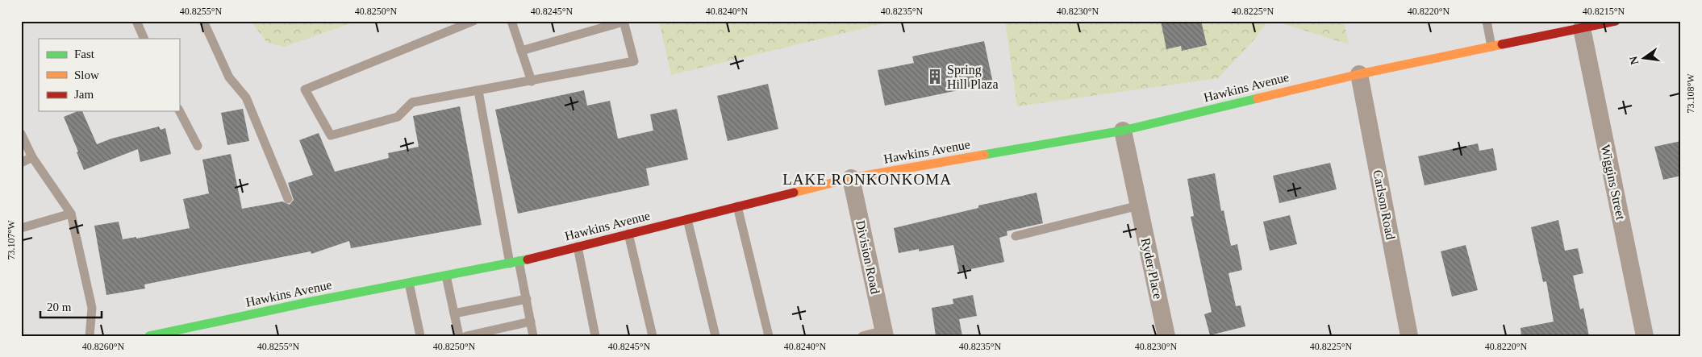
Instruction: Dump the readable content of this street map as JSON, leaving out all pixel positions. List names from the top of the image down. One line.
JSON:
{"streets":{"street":["Hawkins Avenue","Wiggins Street","Carlson Road","Division Road","Ryder Place"]},"crossings":[["Hawkins Avenue","Wiggins Street"],["Hawkins Avenue","Carlson Road"],["Hawkins Avenue","Division Road"],["Hawkins Avenue","Ryder Place"]],"districts":["LAKE RONKONKOMA"],"places":{"building":["Spring Hill Plaza"]},"legend":["Fast","Slow","Jam"],"scale_bar":"20 m","north":"left","coordinates":["40.8255°N","40.8250°N","40.8245°N","40.8240°N","40.8235°N","40.8230°N","40.8225°N","40.8220°N","40.8215°N","73.108°W","73.107°W","40.8260°N"]}
